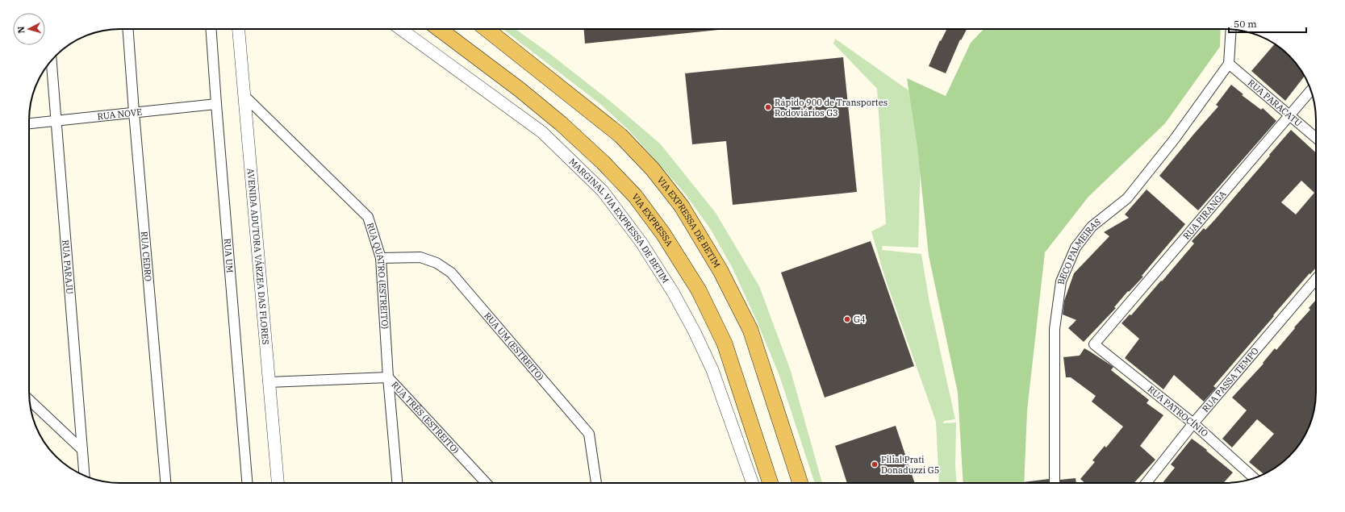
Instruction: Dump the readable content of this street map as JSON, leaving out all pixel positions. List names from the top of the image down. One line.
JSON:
{"streets":{"highway":["VIA EXPRESSA","VIA EXPRESSA DE BETIM"],"street":["RUA PARACATU","RUA NOVE","RUA PIRANGA","MARGINAL VIA EXPRESSA DE BETIM","BECO PALMEIRAS","AVENIDA ADUTORA VÁRZEA DAS FLORES","RUA CEDRO","RUA UM","RUA PARAJU","RUA QUATRO (ESTREITO)","RUA UM (ESTREITO)","RUA PASSA TEMPO","RUA PATROCÍNIO","RUA TRÊS (ESTREITO)"]},"crossings":[["RUA PARACATU","RUA PIRANGA"],["RUA PARACATU","BECO PALMEIRAS"],["RUA NOVE","RUA CEDRO"],["RUA NOVE","RUA UM"],["RUA NOVE","RUA PARAJU"],["RUA PIRANGA","RUA PATROCÍNIO"],["AVENIDA ADUTORA VÁRZEA DAS FLORES","RUA QUATRO (ESTREITO)"],["AVENIDA ADUTORA VÁRZEA DAS FLORES","RUA TRÊS (ESTREITO)"],["RUA QUATRO (ESTREITO)","RUA UM (ESTREITO)"],["RUA QUATRO (ESTREITO)","RUA TRÊS (ESTREITO)"],["RUA PASSA TEMPO","RUA PATROCÍNIO"]],"places":["Rápido 900 de Transportes Rodoviários G3","G4","Filial Prati Donaduzzi G5"],"scale_bar":"50 m","north":"left"}
